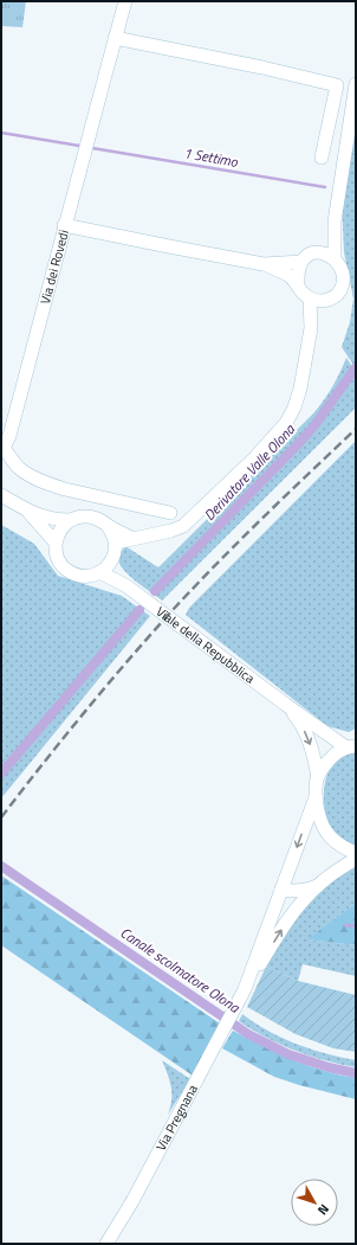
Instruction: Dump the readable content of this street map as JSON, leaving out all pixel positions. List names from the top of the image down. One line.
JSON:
{"streets":{"street":["Via dei Rovedi","Viale della Repubblica","Via Pregnana"]},"water":["1 Settimo","Derivatore Valle Olona","Canale scolmatore Olona"],"north":"bottom right"}
